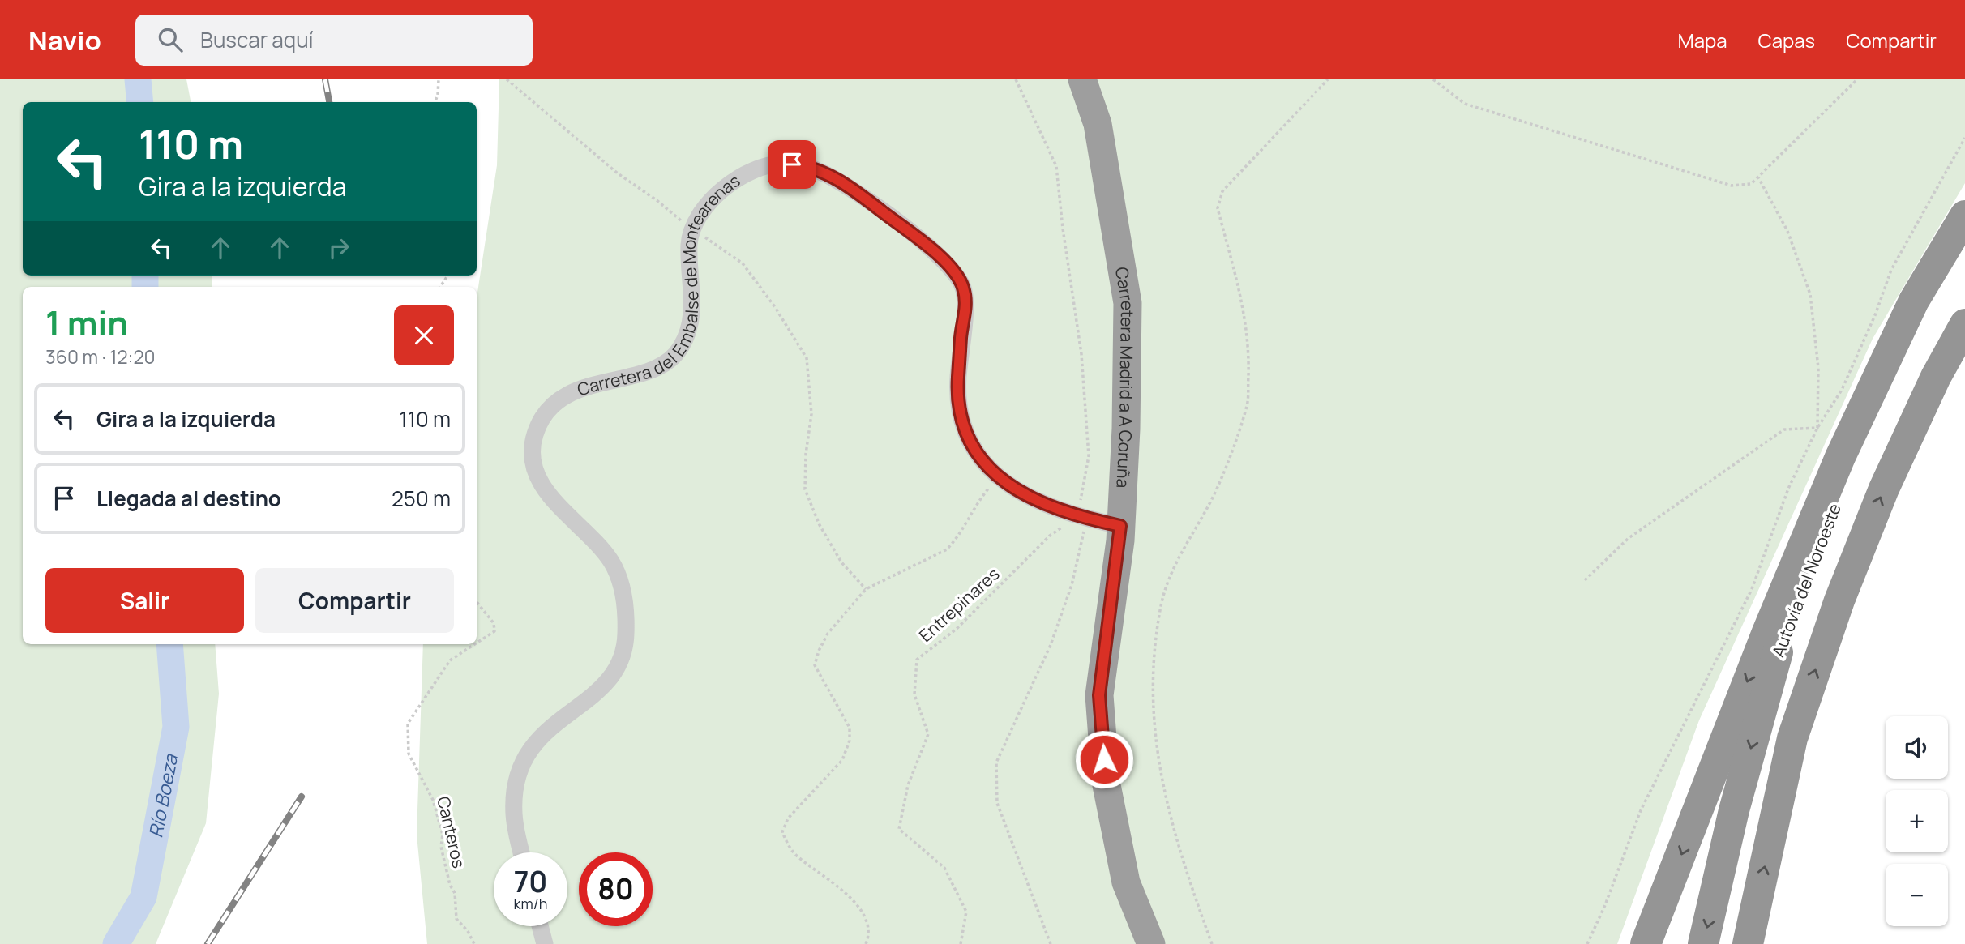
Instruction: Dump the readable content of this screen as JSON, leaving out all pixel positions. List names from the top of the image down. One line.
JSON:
{"streets":{"highway":["Carretera Madrid a A Coruña","Autovía del Noroeste"],"street":["Carretera del Embalse de Montearenas"],"path":["Entrepinares","Canteros"]},"crossings":[["Carretera del Embalse de Montearenas","Carretera Madrid a A Coruña"],["Carretera del Embalse de Montearenas","Entrepinares"]],"water":["Río Boeza"],"page":{"header":"Navio","search":"Buscar aquí","nav":["Mapa","Capas","Compartir"],"turn":["110 m","Gira a la izquierda"],"heading":["1 min","360 m · 12:20"],"list":[{"name":"Gira a la izquierda","value":"110 m"},{"name":"Llegada al destino","value":"250 m"}],"buttons":["Salir","Compartir"],"map_buttons":["+","−"],"speed":"70 km/h","limit":"80"}}
